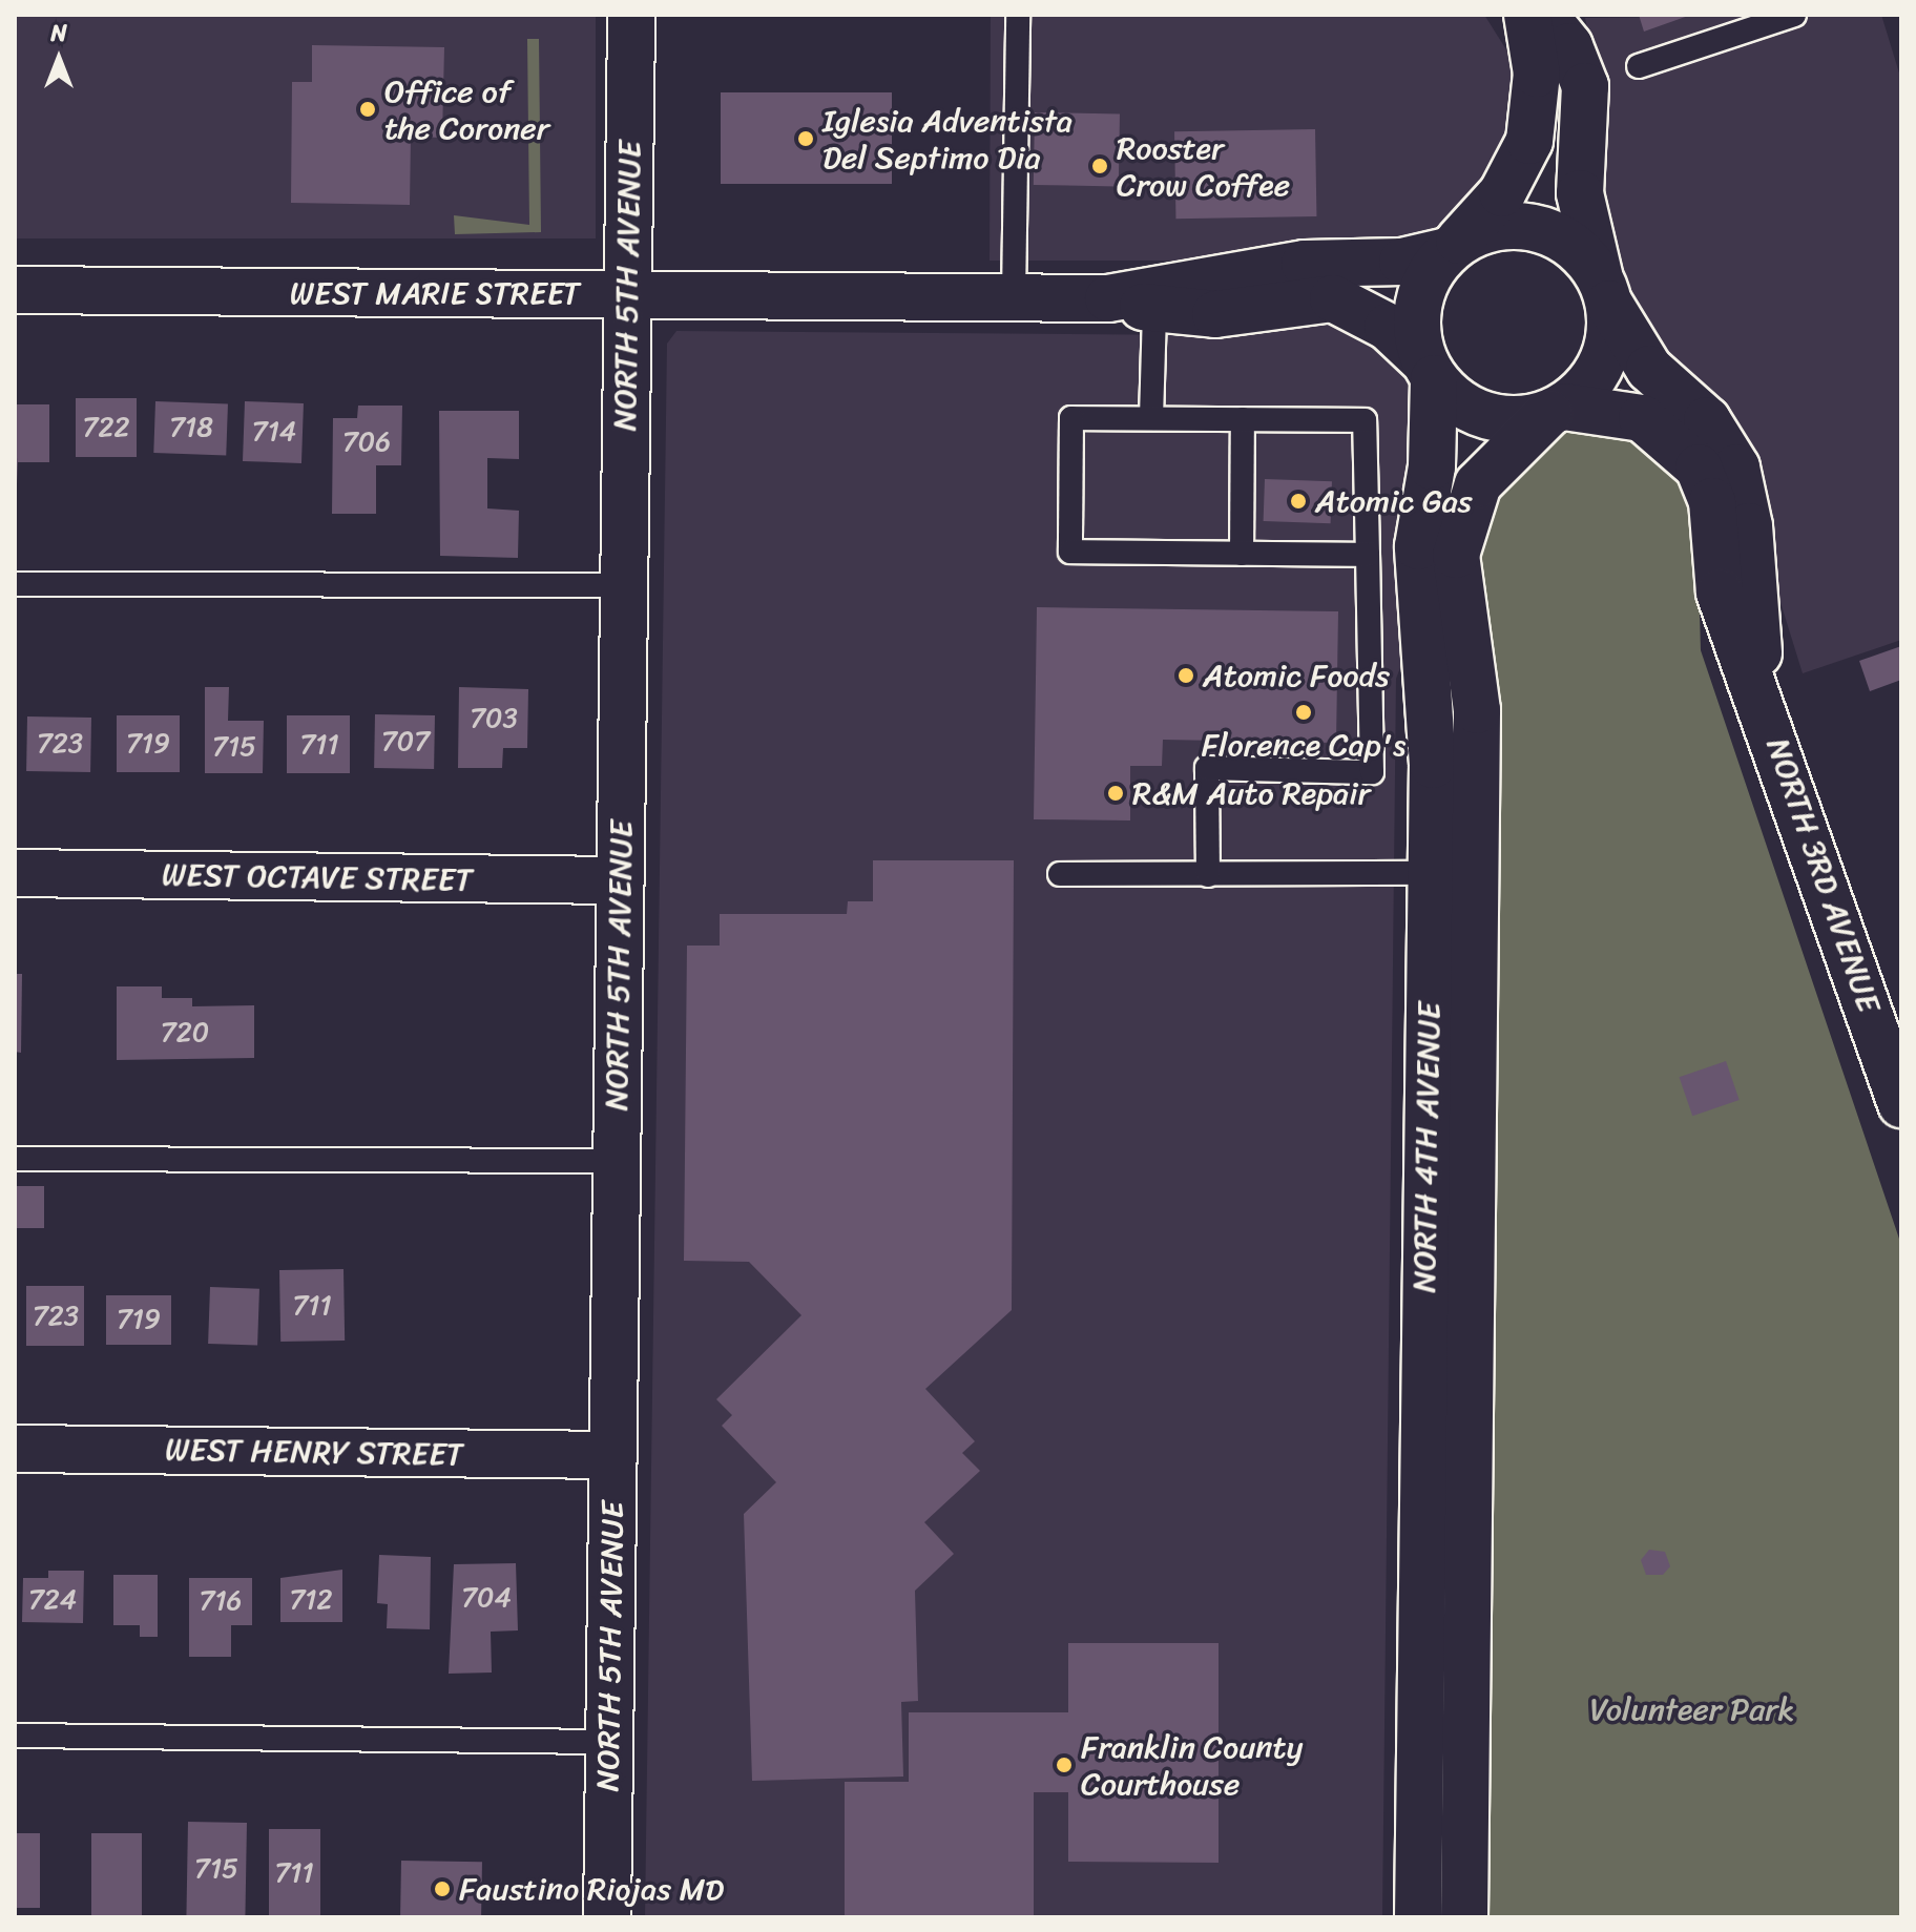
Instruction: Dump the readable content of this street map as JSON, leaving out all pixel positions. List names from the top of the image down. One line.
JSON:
{"streets":{"street":["NORTH 5TH AVENUE","WEST MARIE STREET","NORTH 3RD AVENUE","WEST OCTAVE STREET","NORTH 4TH AVENUE","WEST HENRY STREET"]},"crossings":[["NORTH 5TH AVENUE","WEST MARIE STREET"],["NORTH 5TH AVENUE","WEST OCTAVE STREET"],["NORTH 5TH AVENUE","WEST HENRY STREET"],["WEST MARIE STREET","NORTH 3RD AVENUE"],["WEST MARIE STREET","NORTH 4TH AVENUE"],["NORTH 3RD AVENUE","NORTH 4TH AVENUE"]],"parks":["Volunteer Park"],"places":["Office of the Coroner","Iglesia Adventista Del Septimo Dia","Rooster Crow Coffee","Atomic Gas","Atomic Foods","Florence Cap's","R&M Auto Repair","Franklin County Courthouse","Faustino Riojas MD"],"house_numbers":["722","718","714","706","703","707","723","719","711","715","720","711","723","719","704","724","712","716","715","711"],"north":"top"}
